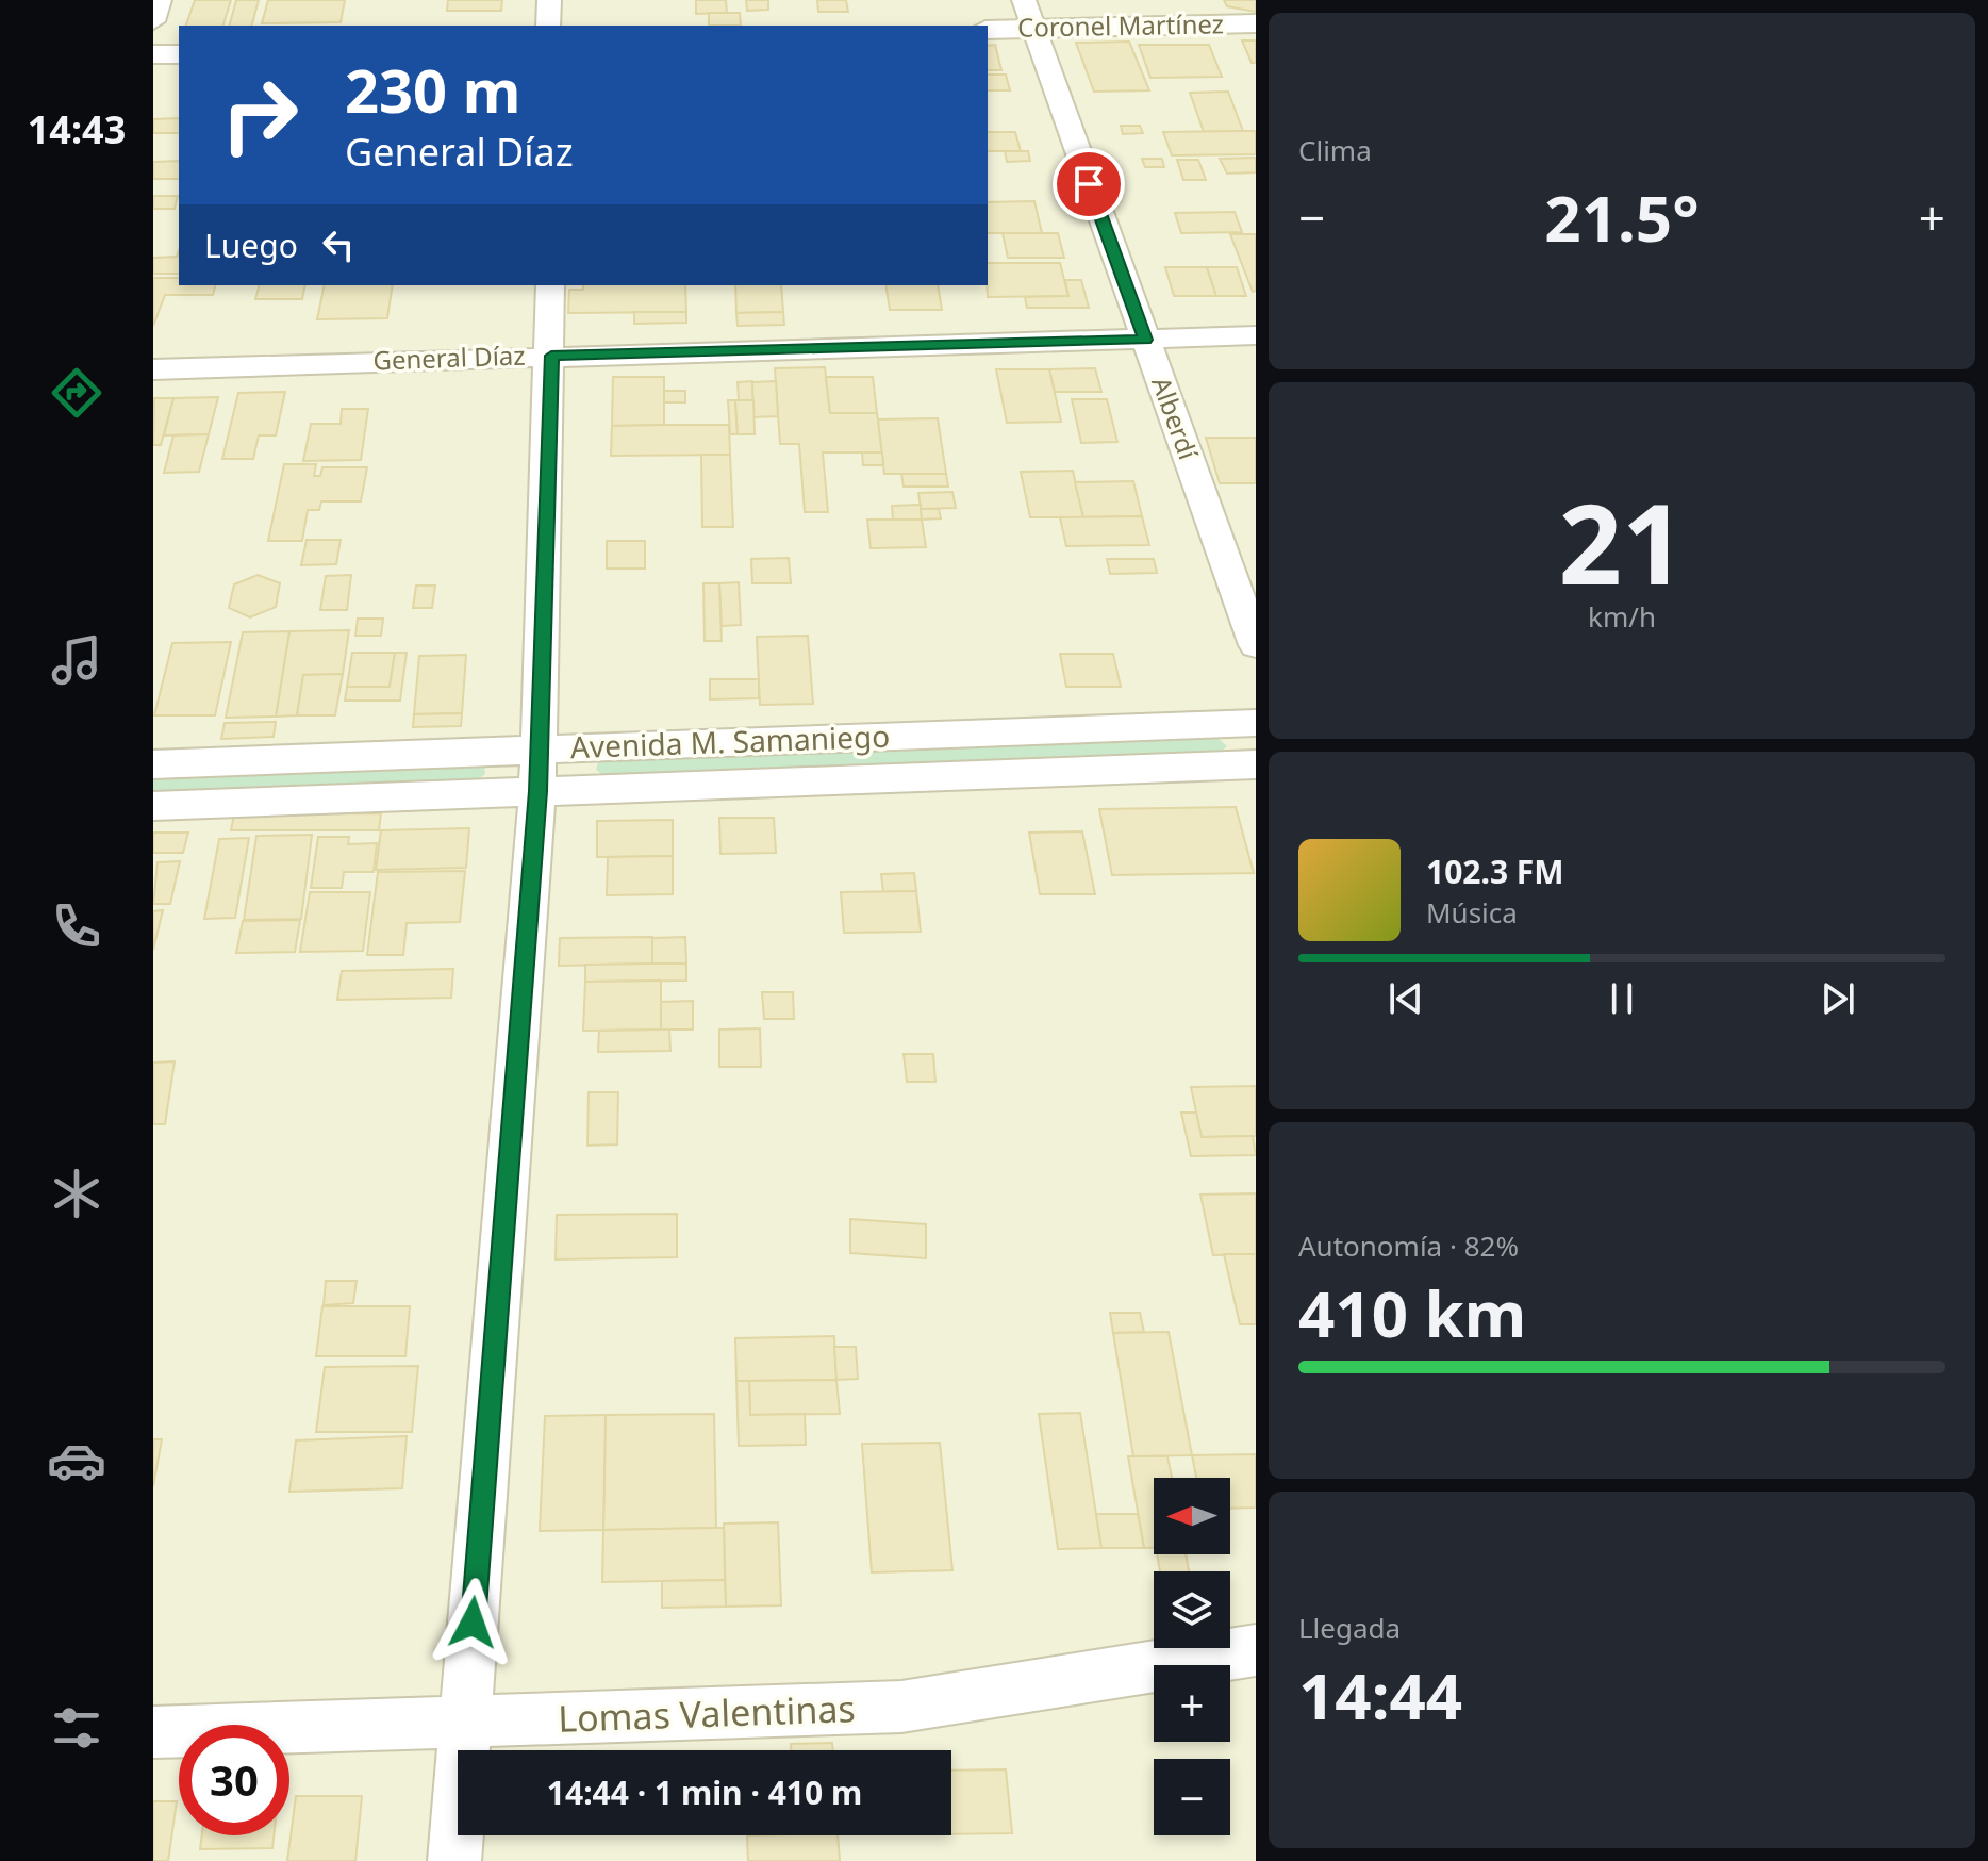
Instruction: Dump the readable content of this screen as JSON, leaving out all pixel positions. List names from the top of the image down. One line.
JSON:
{"streets":{"street":["Coronel Martínez","General Díaz","Alberdí","Avenida M. Samaniego","Lomas Valentinas"]},"crossings":[["Coronel Martínez","Alberdí"],["General Díaz","Alberdí"]],"north":"left","page":{"tabs":"14:43","tile":["Clima",["21","km/h"],["Autonomía · 82%","410 km"],["Llegada","14:44"]],"turn":["230 m","General Díaz"],"heat":["−","21.5°","+"],"then":"Luego","song":["102.3 FM","Música"],"map_buttons":["+","−"],"limit":"30","trip":"14:44 · 1 min · 410 m"}}
